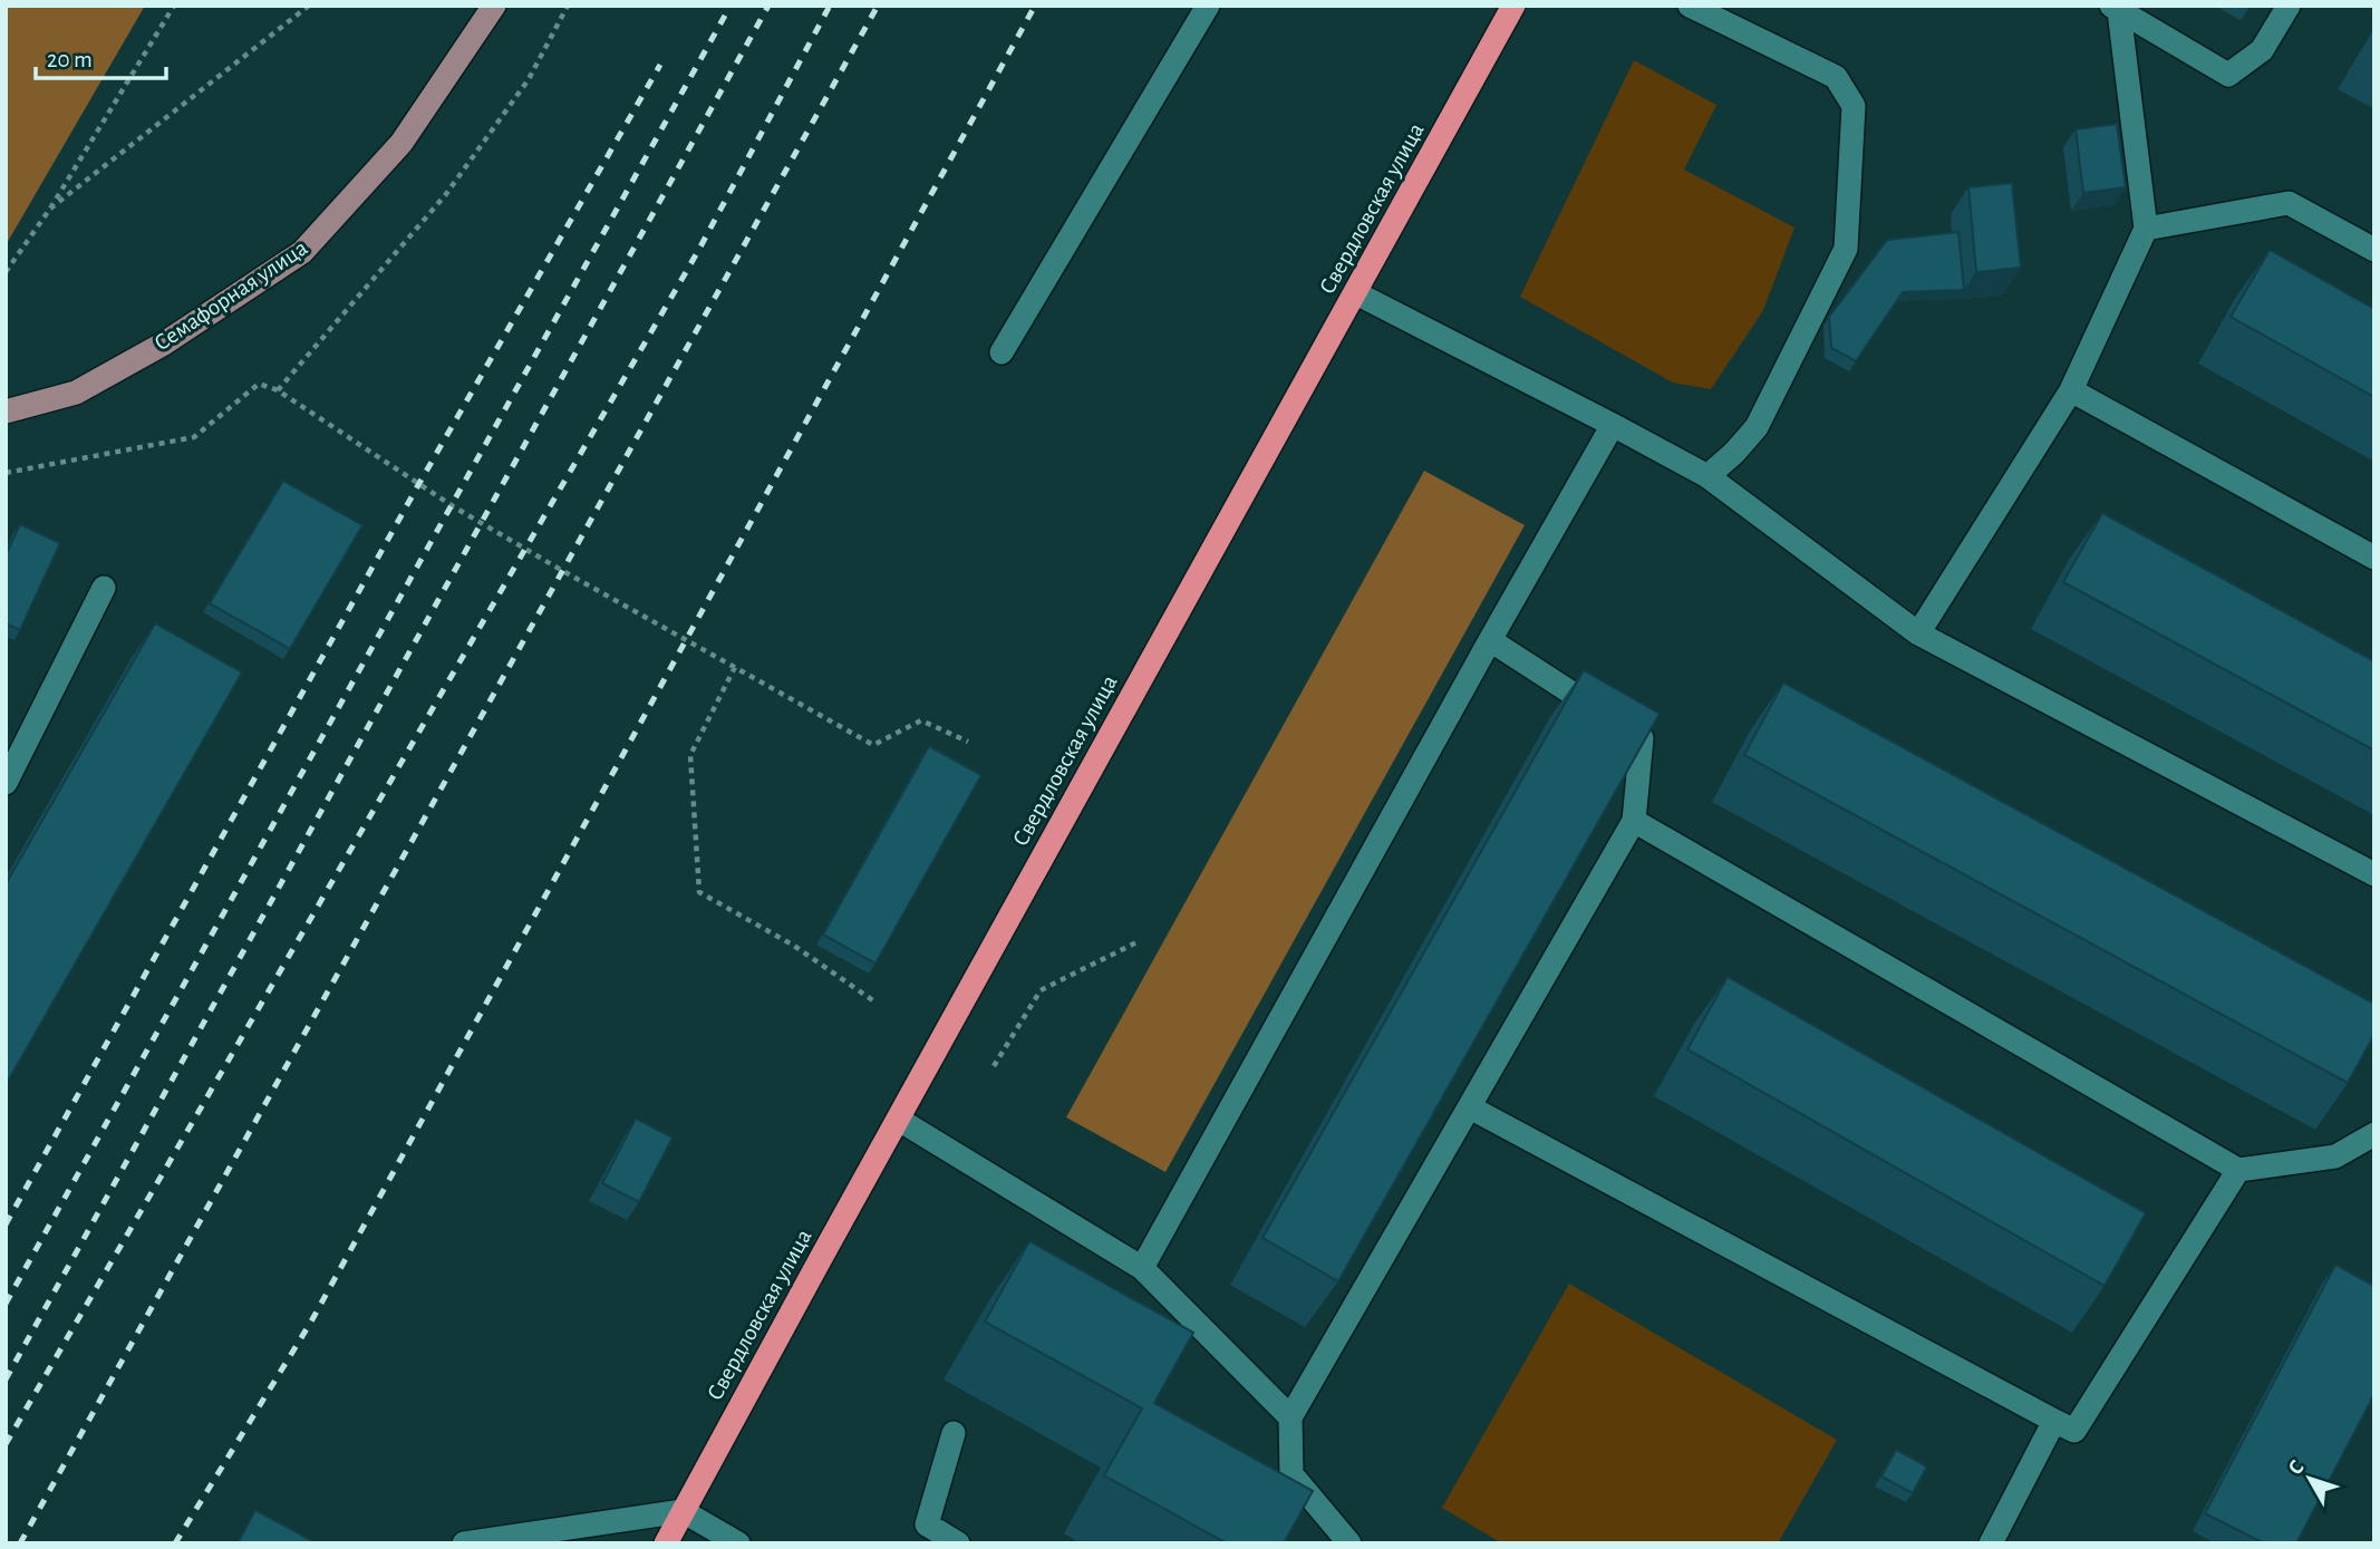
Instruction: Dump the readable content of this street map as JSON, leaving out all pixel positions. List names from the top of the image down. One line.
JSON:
{"streets":{"highway":["Свердловская улица"],"main road":["Семафорная улица"]},"scale_bar":"20 m","north":"top left"}
